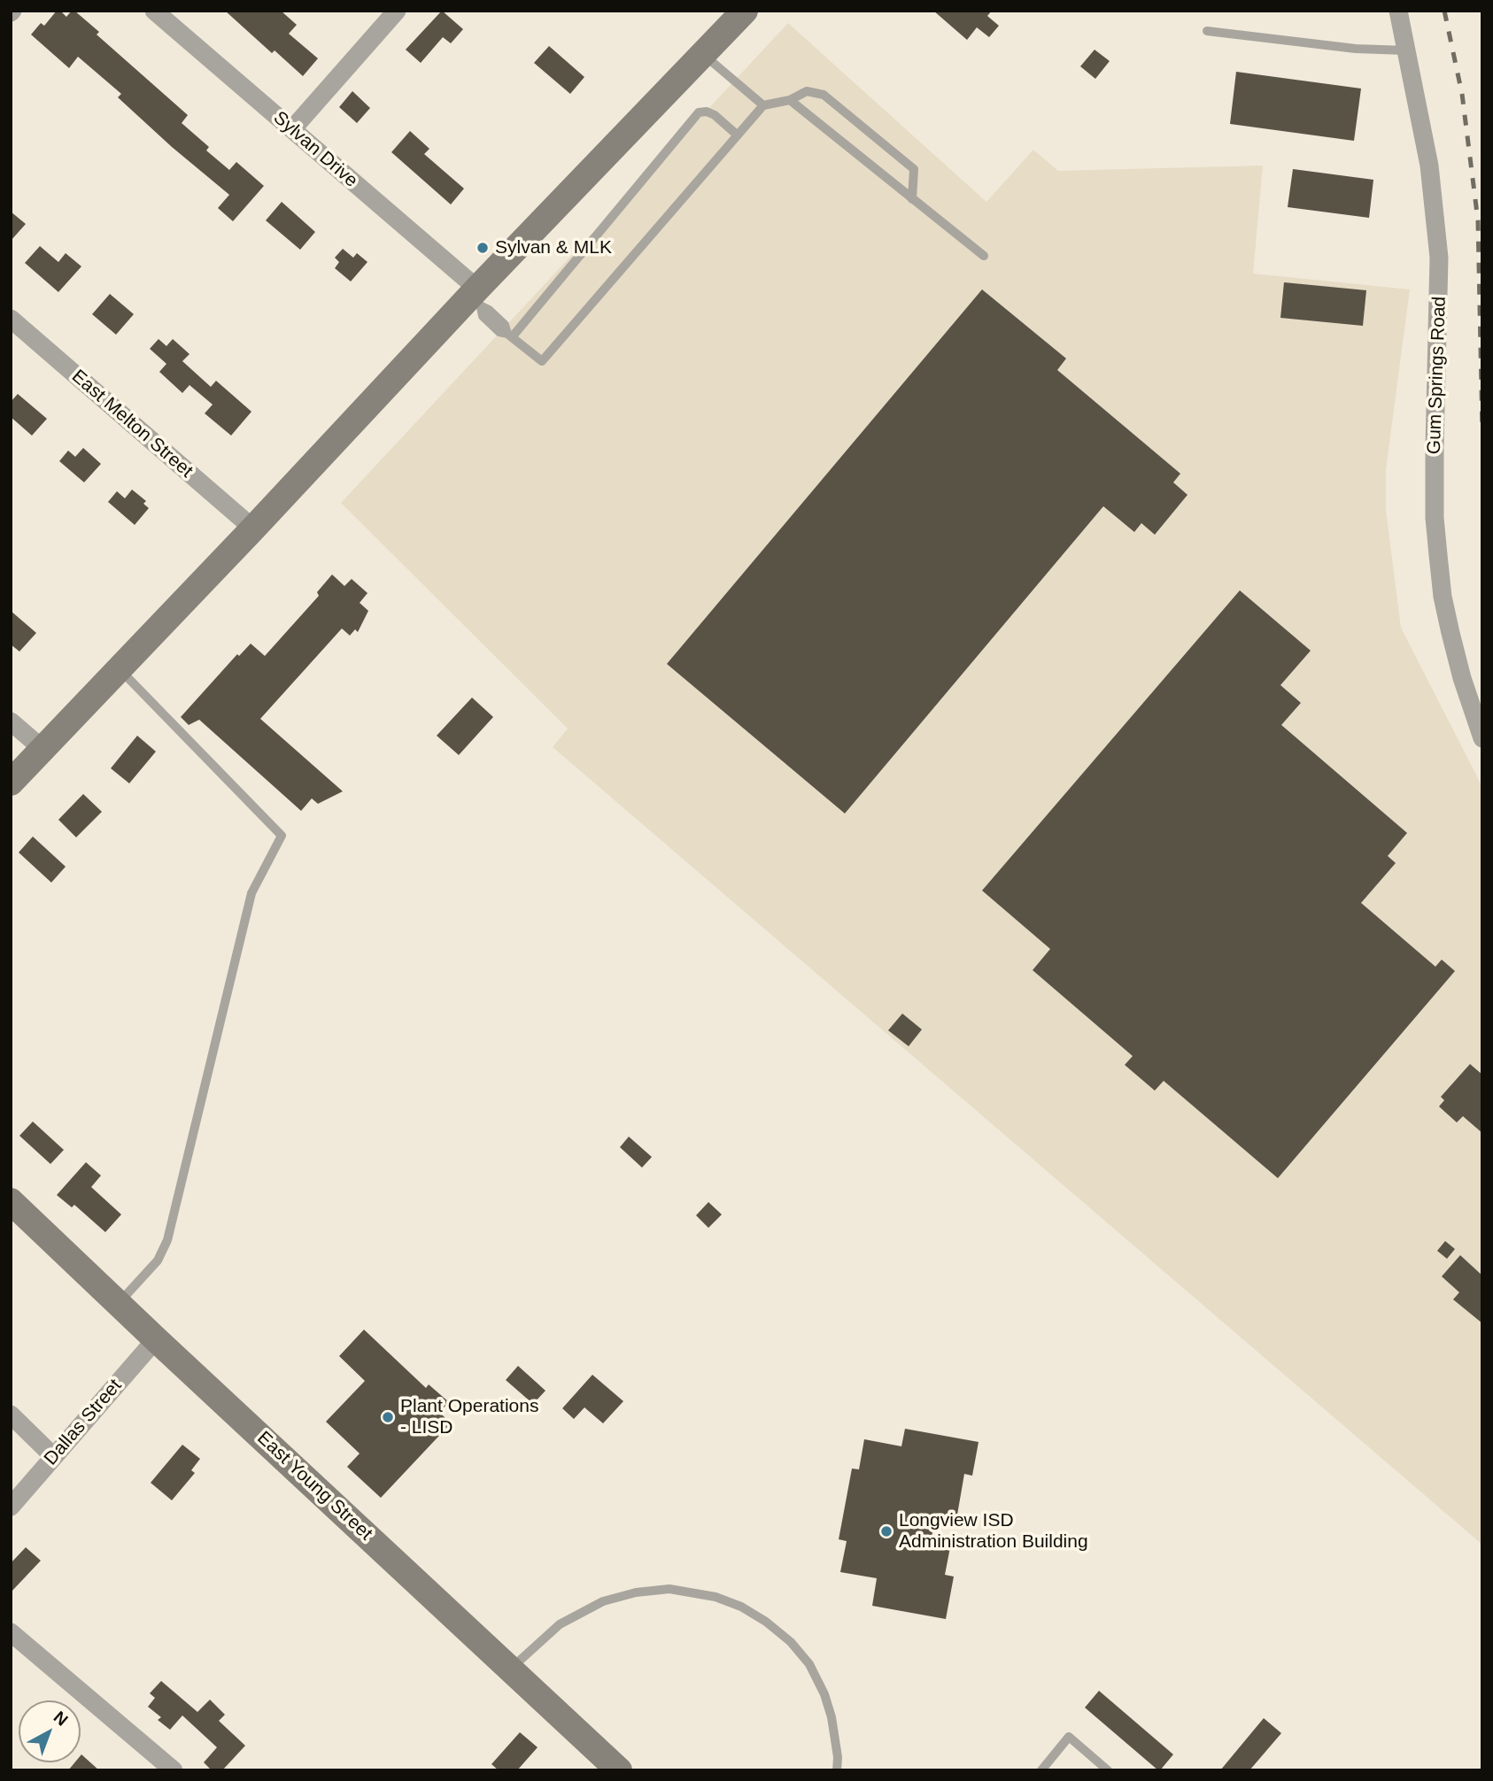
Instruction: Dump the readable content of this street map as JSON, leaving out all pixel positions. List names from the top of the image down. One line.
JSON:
{"streets":{"street":["Sylvan Drive","Gum Springs Road","East Melton Street","Dallas Street","East Young Street"]},"crossings":[["Dallas Street","East Young Street"]],"places":["Sylvan & MLK","Plant Operations - LISD","Longview ISD Administration Building"],"north":"top right"}
